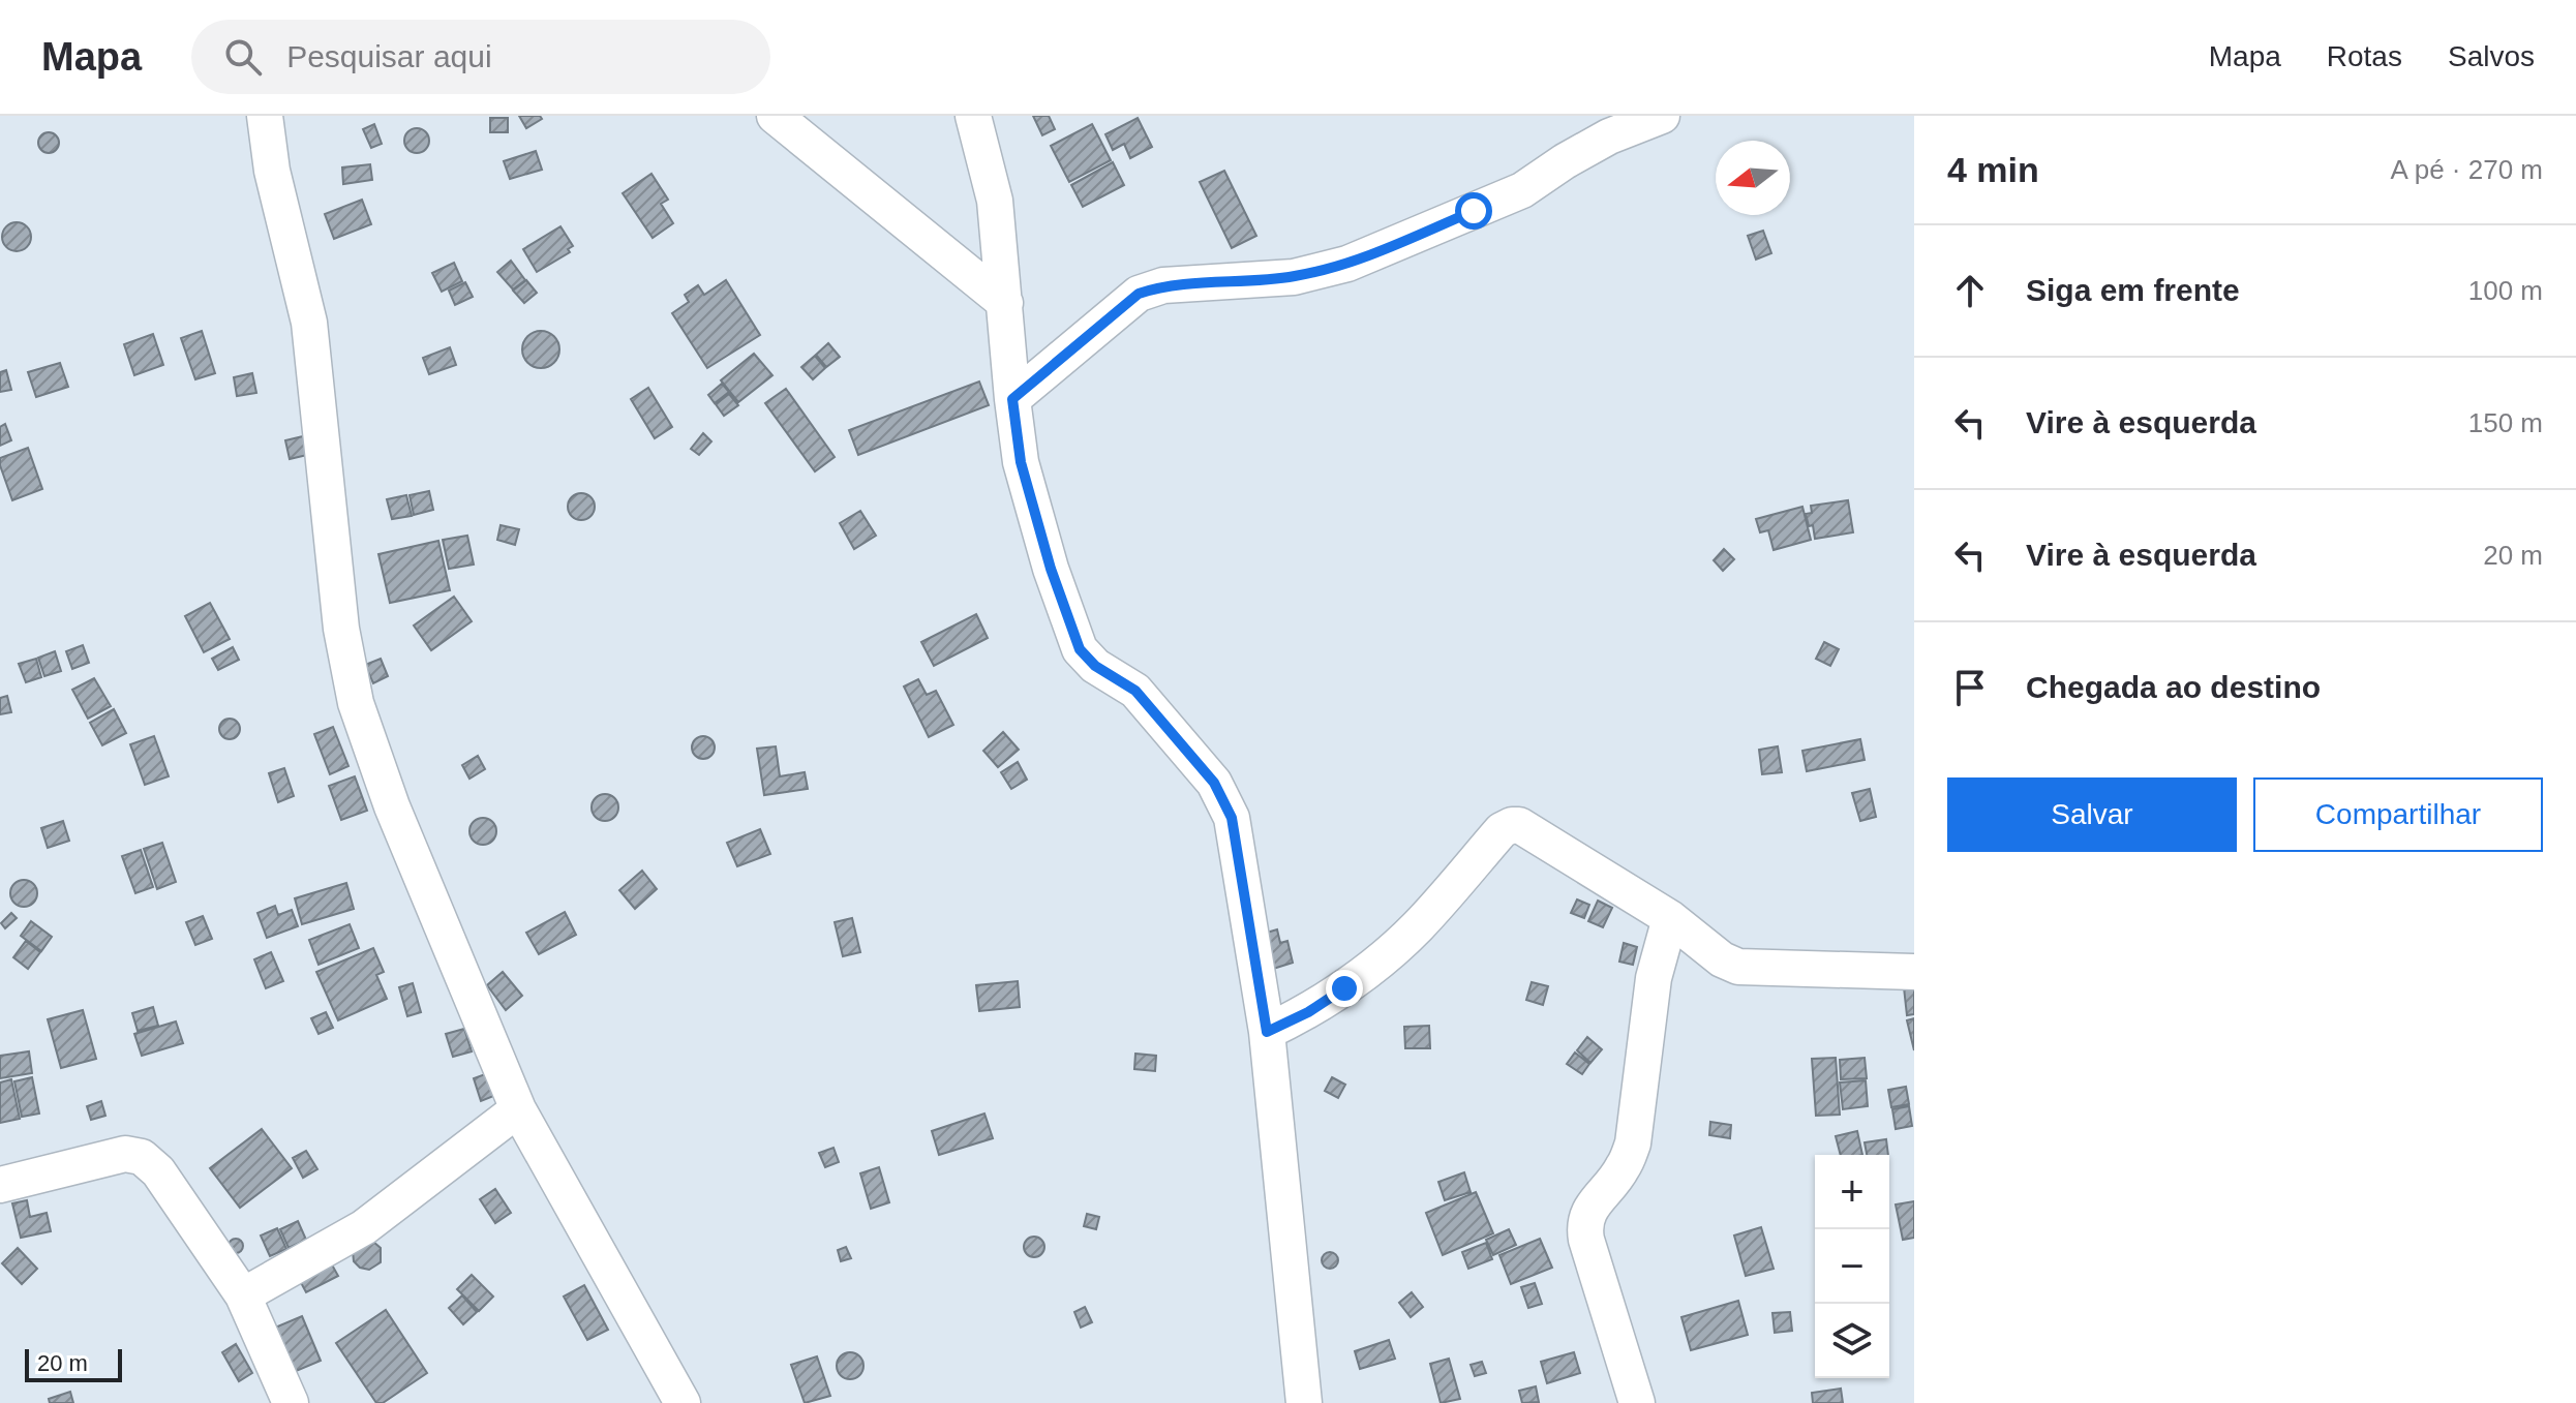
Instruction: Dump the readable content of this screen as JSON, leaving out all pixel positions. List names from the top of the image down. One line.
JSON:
{"scale_bar":"20 m","north":"left","page":{"header":"Mapa","search":"Pesquisar aqui","nav":["Mapa","Rotas","Salvos"],"heading":["4 min","A pé · 270 m"],"list":[["Siga em frente","100 m"],["Vire à esquerda","150 m"],["Vire à esquerda","20 m"],"Chegada ao destino"],"buttons":["Salvar","Compartilhar"],"map_buttons":["+","−"],"scale":"20 m"}}
